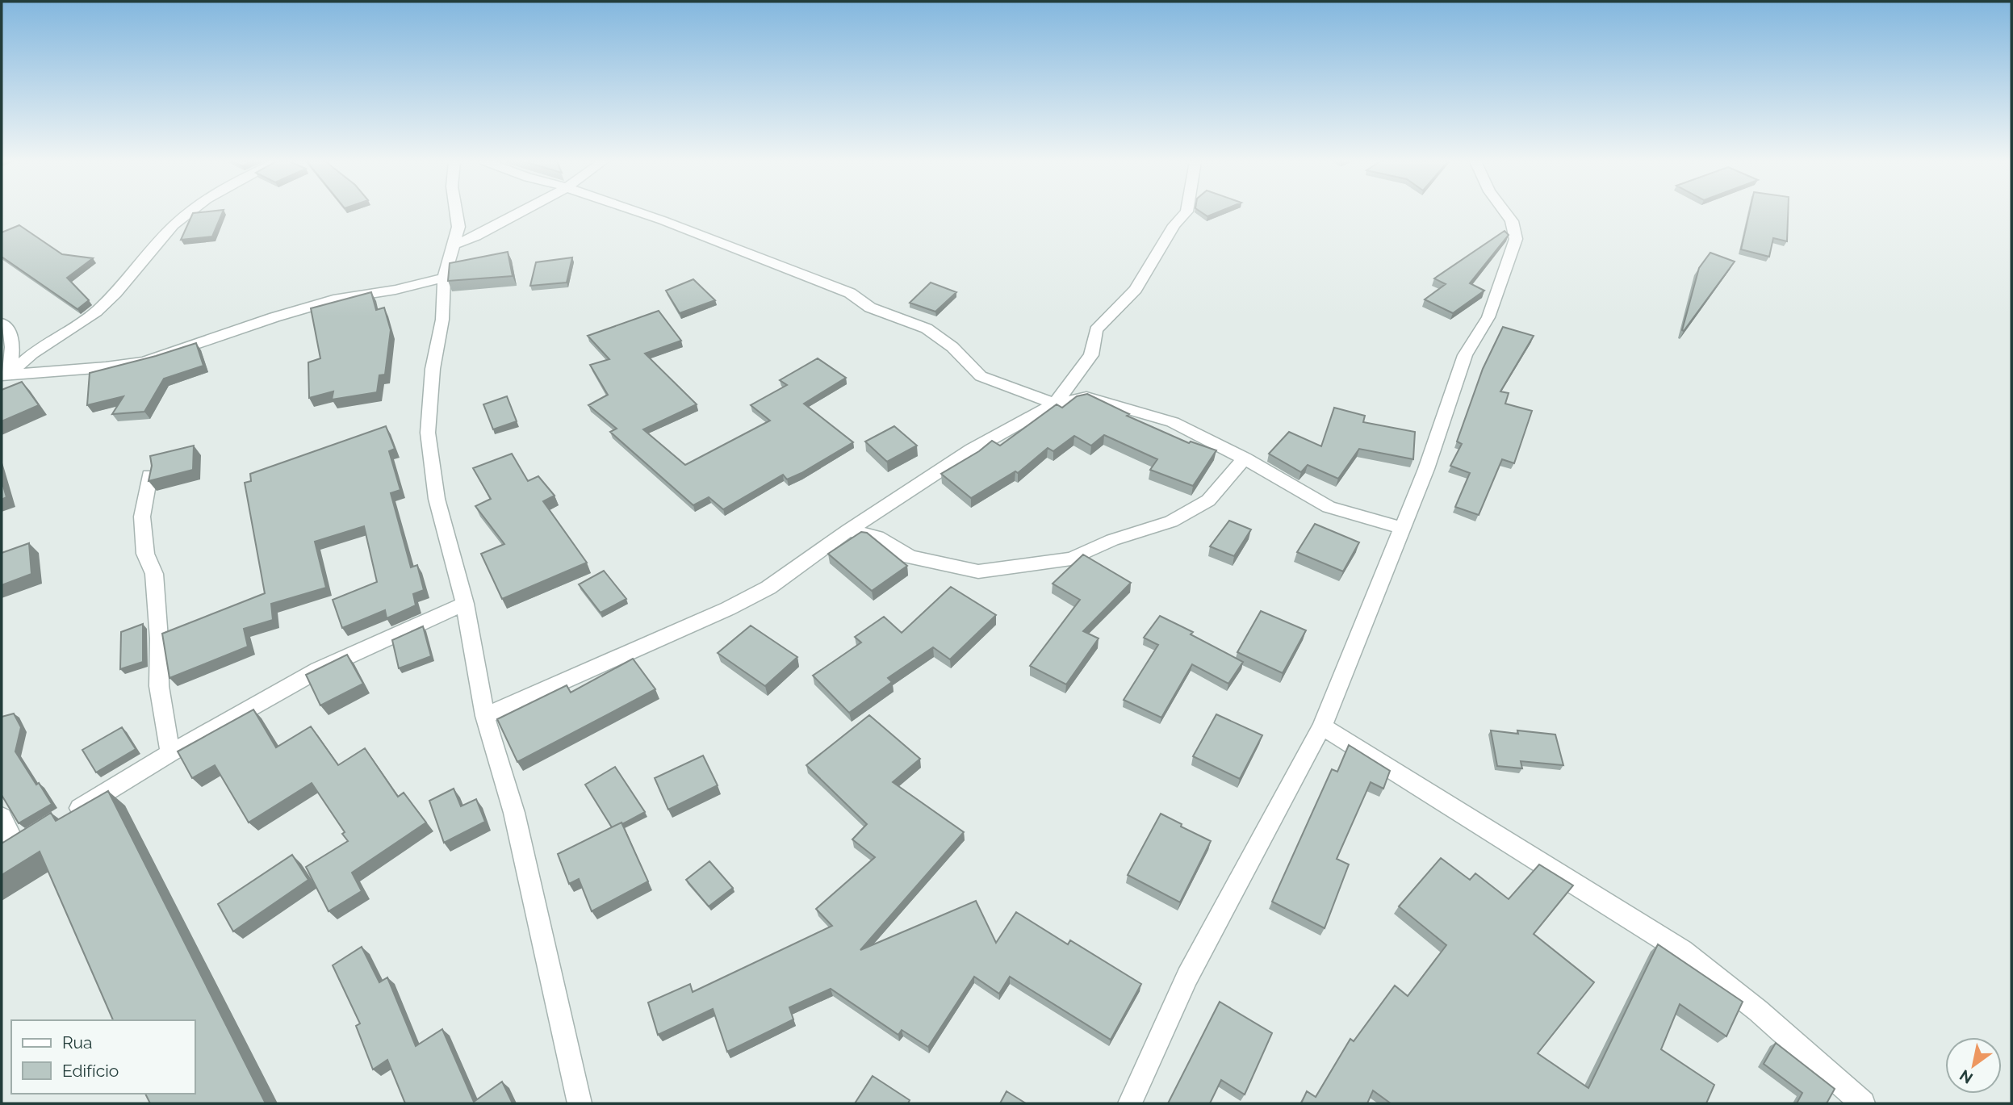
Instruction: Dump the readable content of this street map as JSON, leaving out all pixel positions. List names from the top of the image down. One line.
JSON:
{"legend":["Rua","Edifício"],"north":"bottom left"}
